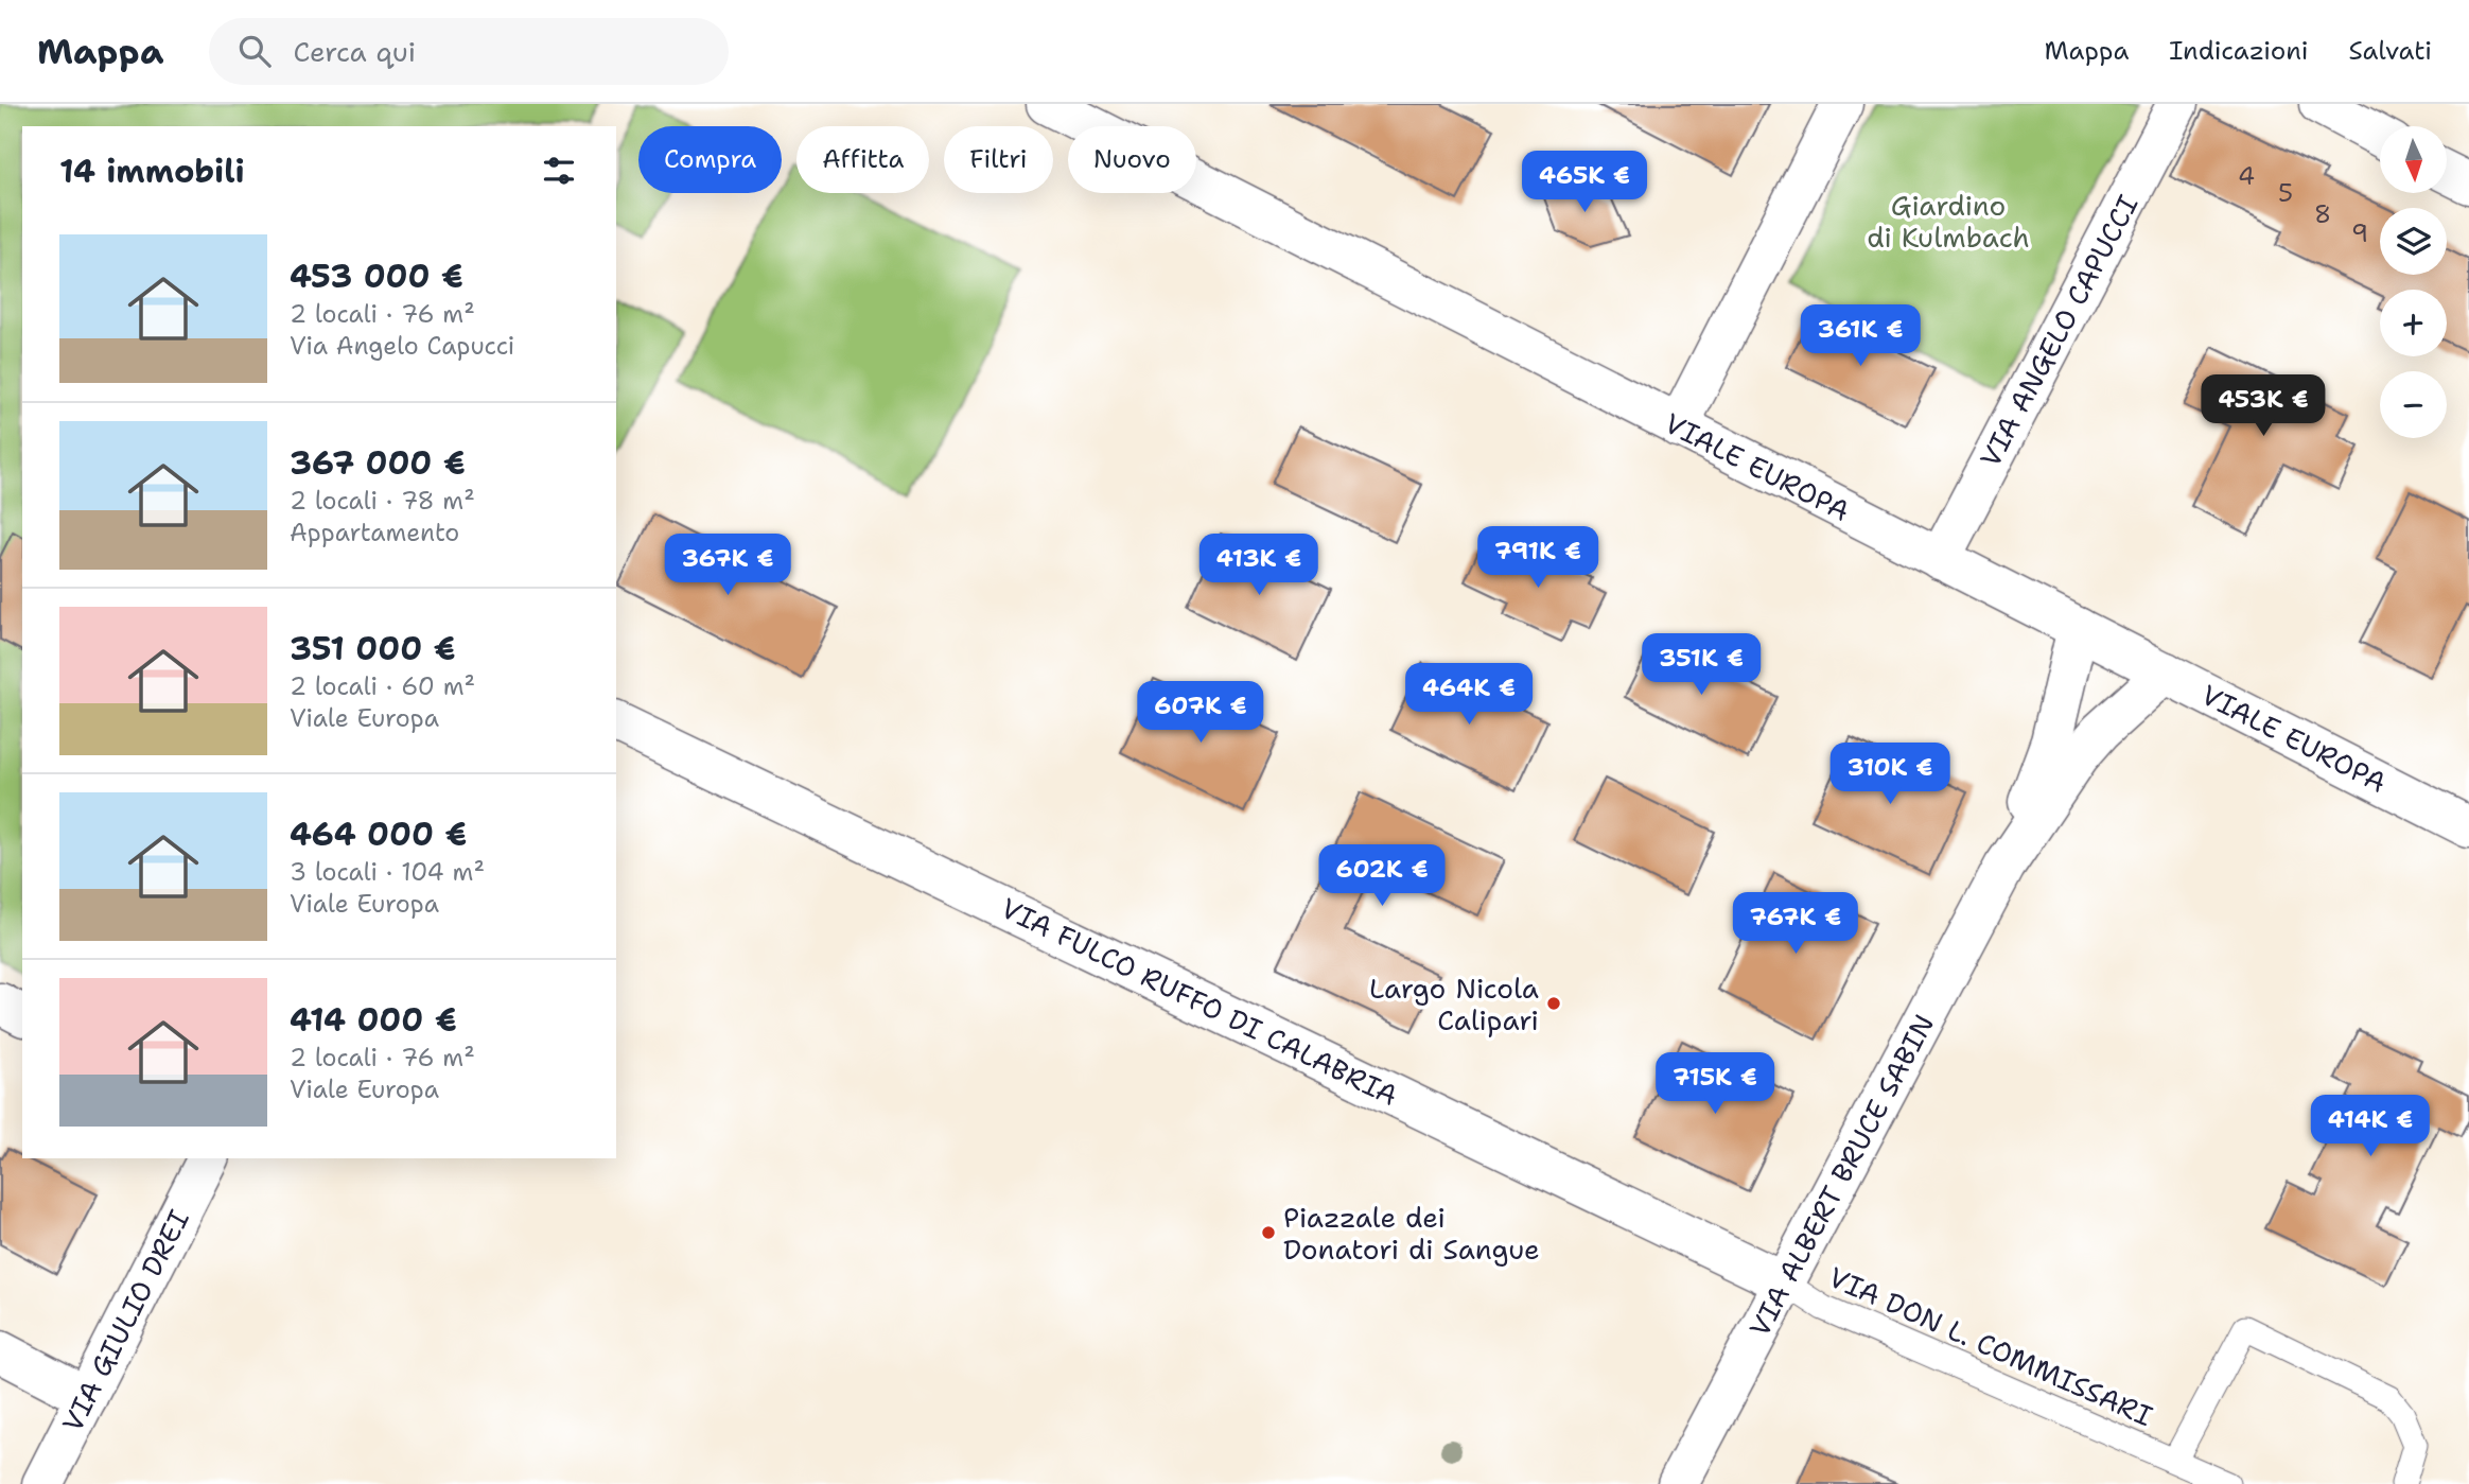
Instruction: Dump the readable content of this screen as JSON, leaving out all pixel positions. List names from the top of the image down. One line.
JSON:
{"streets":{"street":["VIA ANGELO CAPUCCI","VIALE EUROPA","VIA FULCO RUFFO DI CALABRIA","VIA ALBERT BRUCE SABIN","VIA GIULIO DREI"],"lane":["VIA DON L. COMMISSARI"]},"crossings":[["VIA ANGELO CAPUCCI","VIALE EUROPA"],["VIALE EUROPA","VIA ALBERT BRUCE SABIN"],["VIA FULCO RUFFO DI CALABRIA","VIA ALBERT BRUCE SABIN"],["VIA FULCO RUFFO DI CALABRIA","VIA DON L. COMMISSARI"],["VIA ALBERT BRUCE SABIN","VIA DON L. COMMISSARI"]],"parks":["Giardino di Kulmbach"],"places":["Largo Nicola Calipari","Piazzale dei Donatori di Sangue"],"house_numbers":["4","5","8","9"],"north":"bottom","page":{"header":"Mappa","search":"Cerca qui","nav":["Mappa","Indicazioni","Salvati"],"map_buttons":["+","−"],"chip":["Compra","Affitta","Filtri","Nuovo"],"heading":"14 immobili","price":["465K €","361K €","453K €","791K €","367K €","413K €","351K €","464K €","607K €","310K €","602K €","767K €","715K €","414K €"],"list":[{"name":"453 000 €","note":"2 locali · 76 m² · Via Angelo Capucci"},{"name":"367 000 €","note":"2 locali · 78 m² · Appartamento"},{"name":"351 000 €","note":"2 locali · 60 m² · Viale Europa"},{"name":"464 000 €","note":"3 locali · 104 m² · Viale Europa"},{"name":"414 000 €","note":"2 locali · 76 m² · Viale Europa"}]}}
